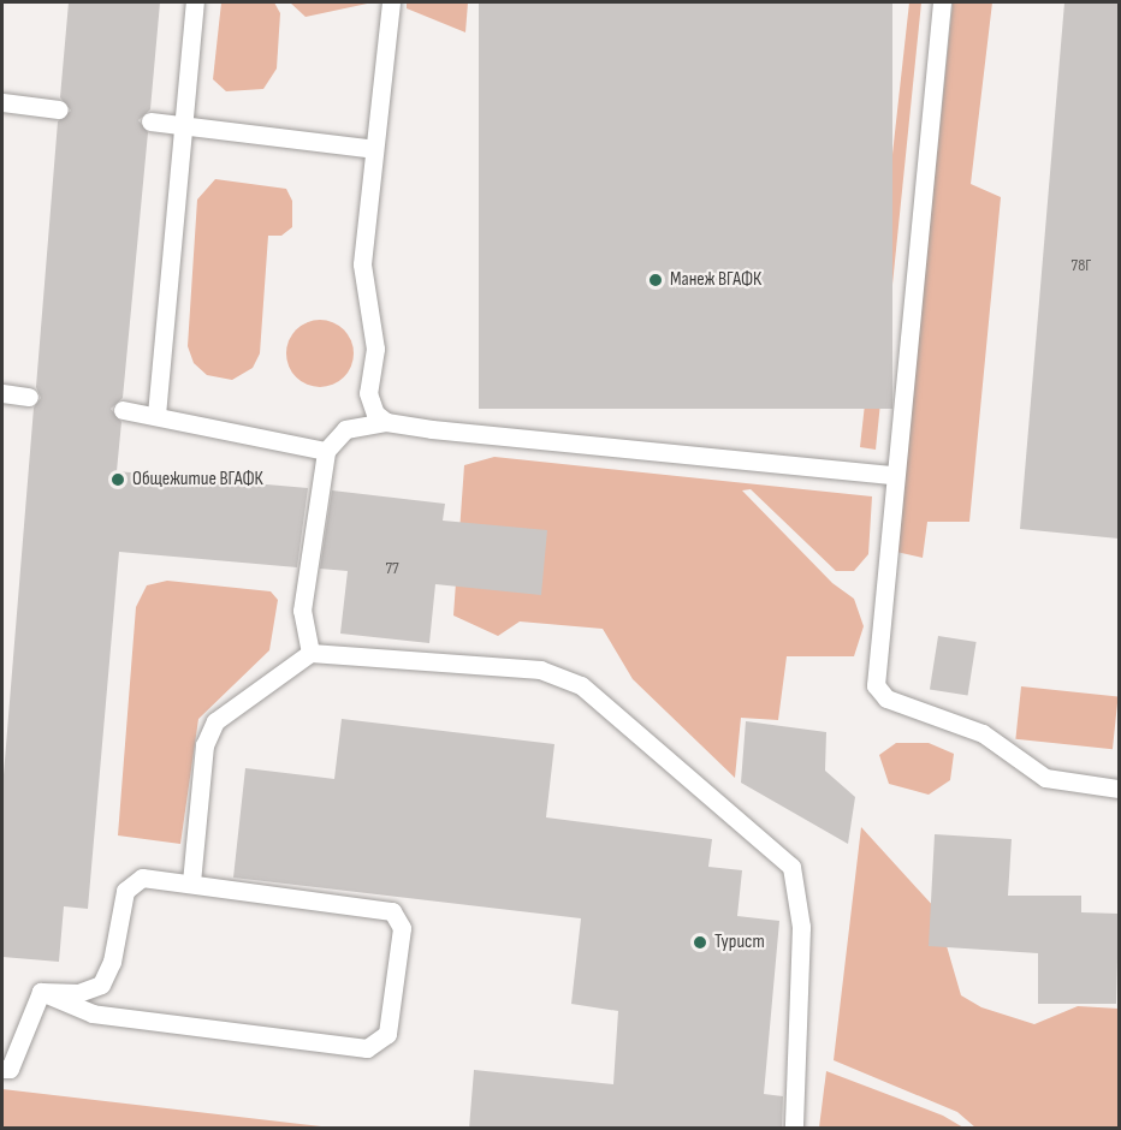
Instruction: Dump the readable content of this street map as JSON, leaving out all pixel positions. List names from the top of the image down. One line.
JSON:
{"places":["Манеж ВГАФК","Общежитие ВГАФК","Турист"],"house_numbers":["78Г","77"]}
